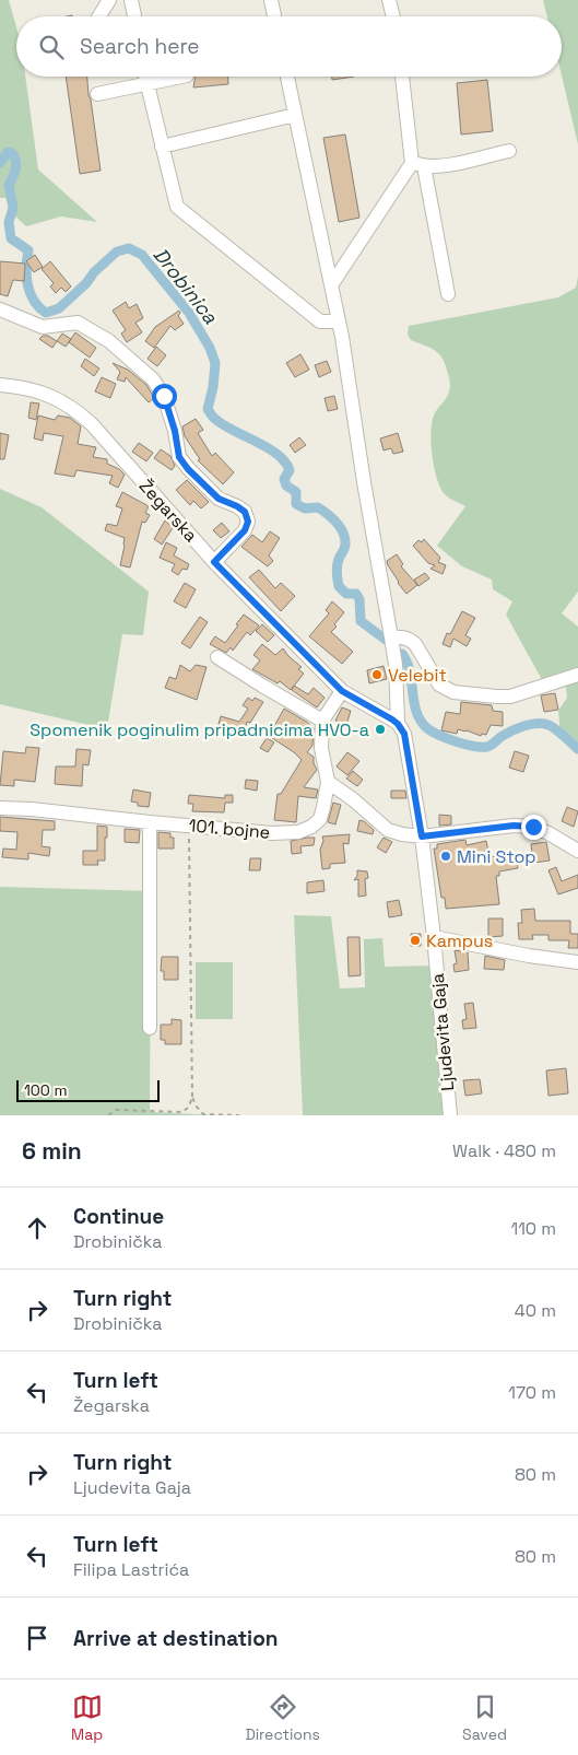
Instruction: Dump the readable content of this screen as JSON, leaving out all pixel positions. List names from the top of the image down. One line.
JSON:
{"streets":{"street":["Žegarska","101. bojne","Ljudevita Gaja"]},"crossings":[["Žegarska","Ljudevita Gaja"]],"water":["Drobinica"],"places":["Velebit","Spomenik poginulim pripadnicima HVO-a","Mini Stop","Kampus"],"scale_bar":"100 m","page":{"search":"Search here","scale":"100 m","heading":["6 min","Walk · 480 m"],"list":[["Continue","Drobinička","110 m"],["Turn right","Drobinička","40 m"],["Turn left","Žegarska","170 m"],["Turn right","Ljudevita Gaja","80 m"],["Turn left","Filipa Lastrića","80 m"],"Arrive at destination"],"nav":["Map","Directions","Saved"]}}
